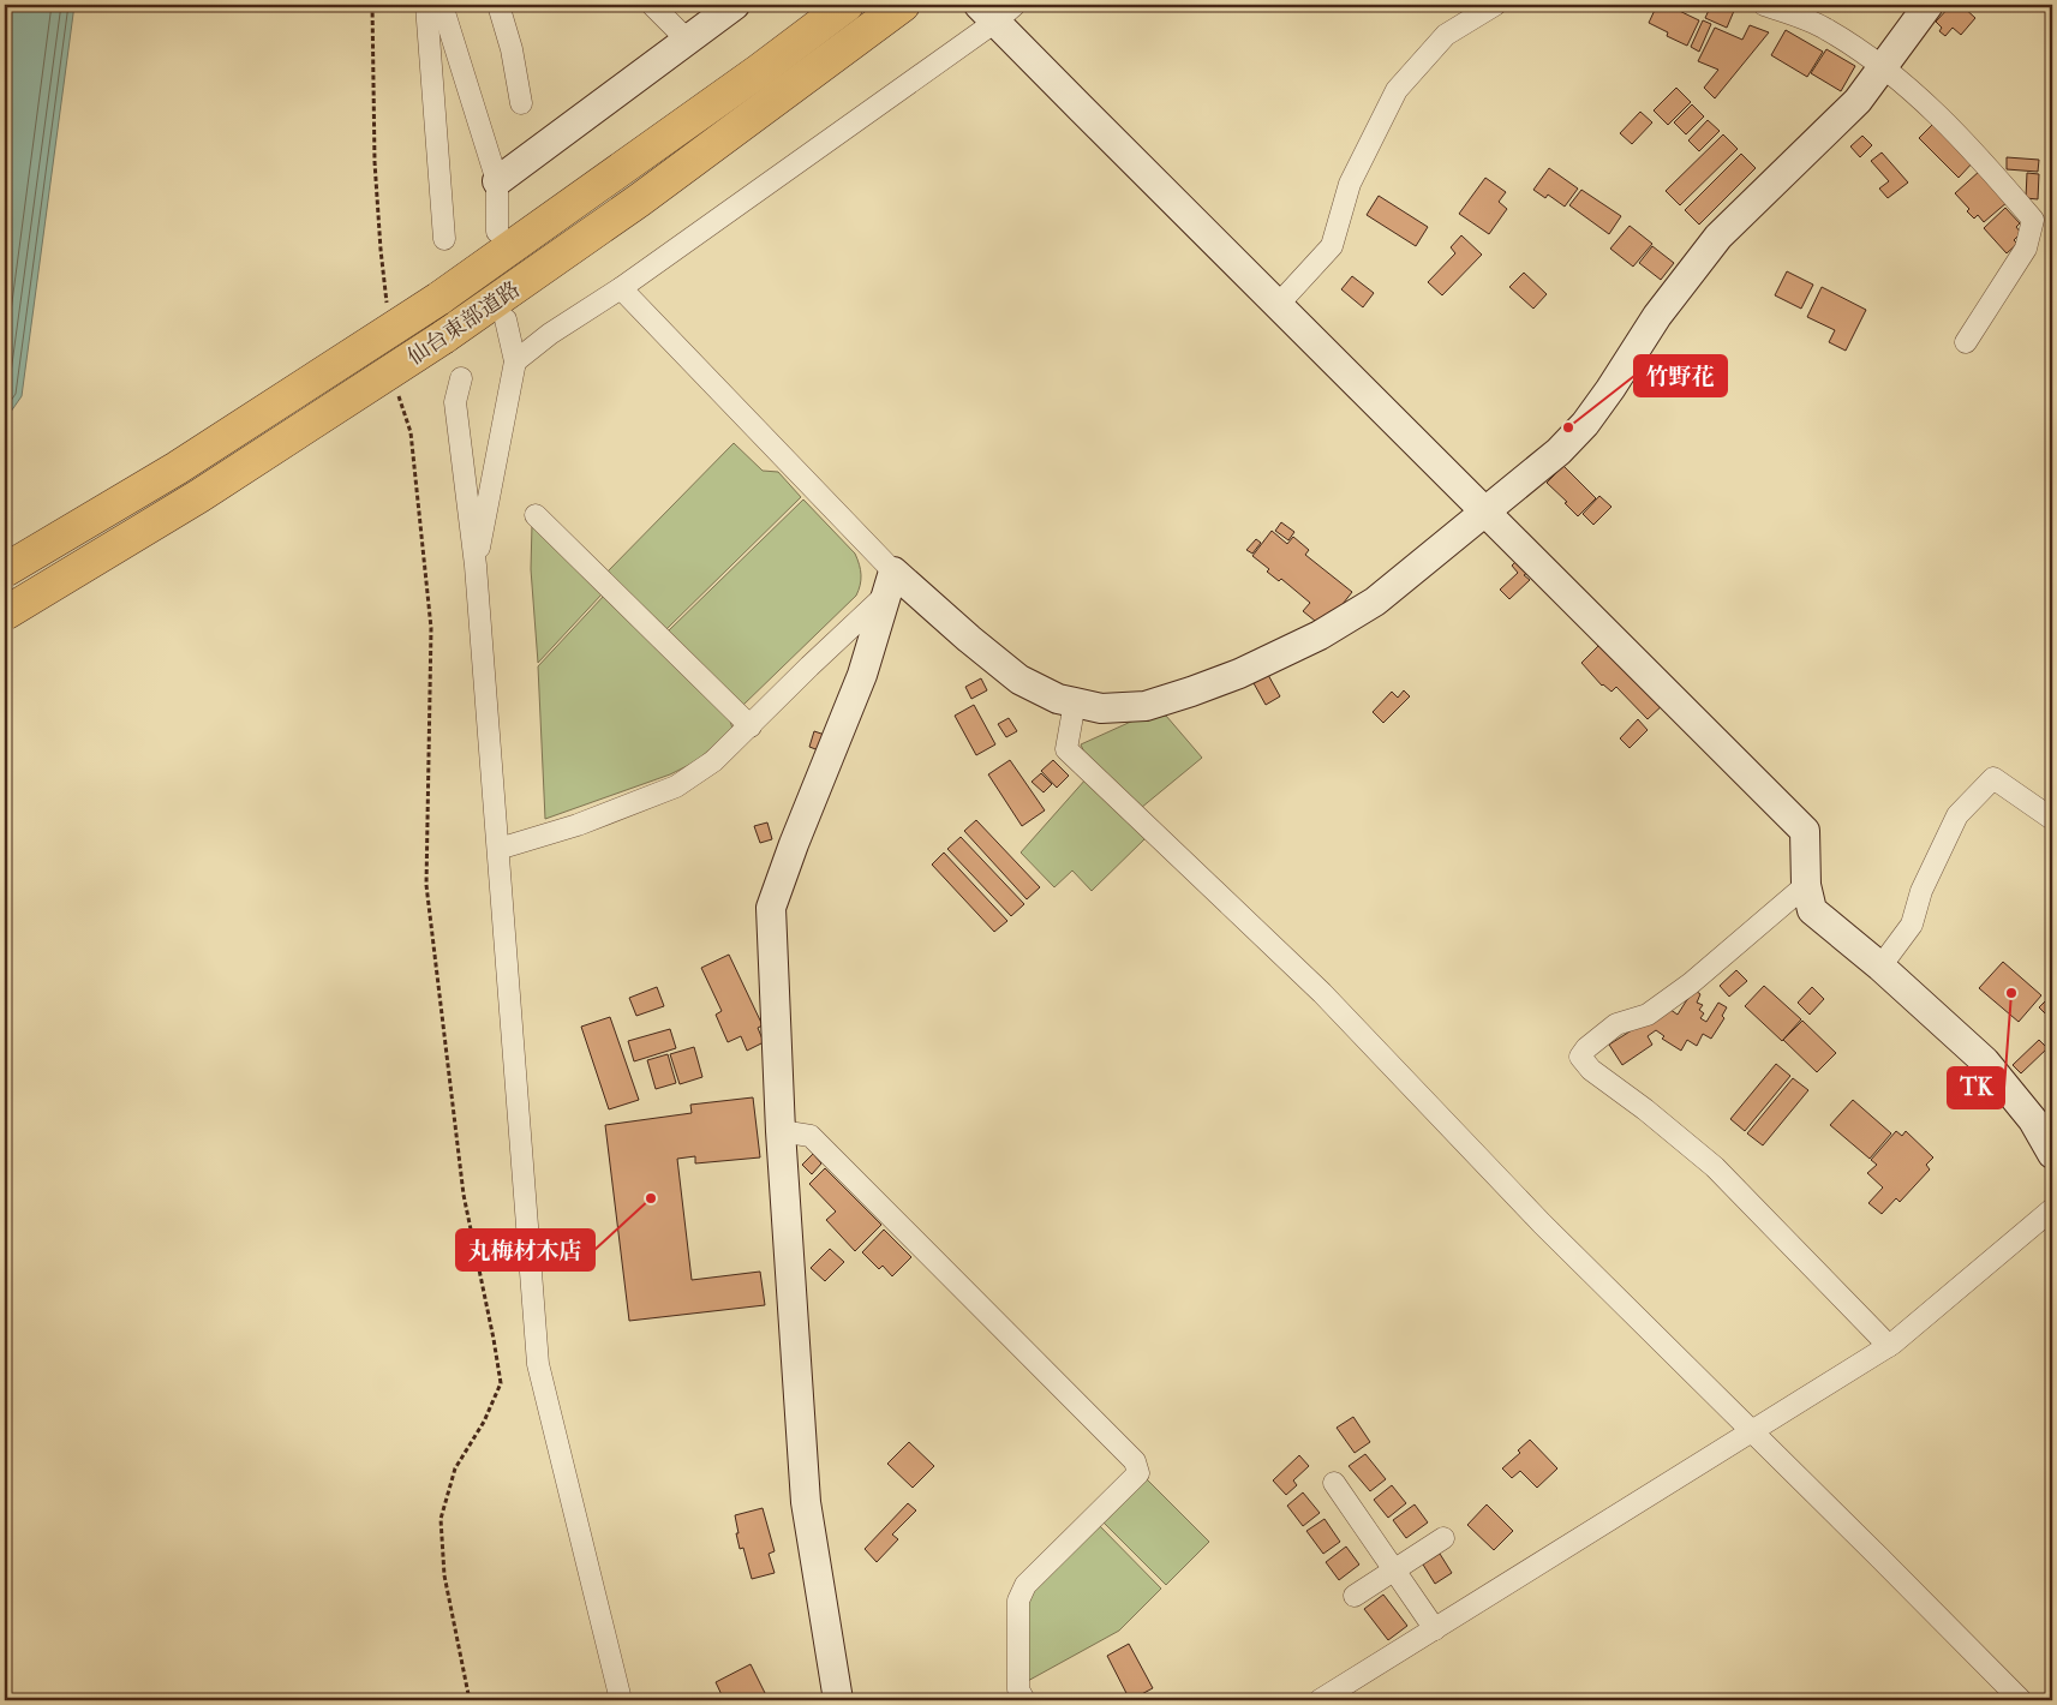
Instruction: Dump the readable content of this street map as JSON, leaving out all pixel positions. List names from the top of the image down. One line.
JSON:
{"streets":{"highway":["仙台東部道路"]},"places":["竹野花","TK","丸梅材木店"]}
